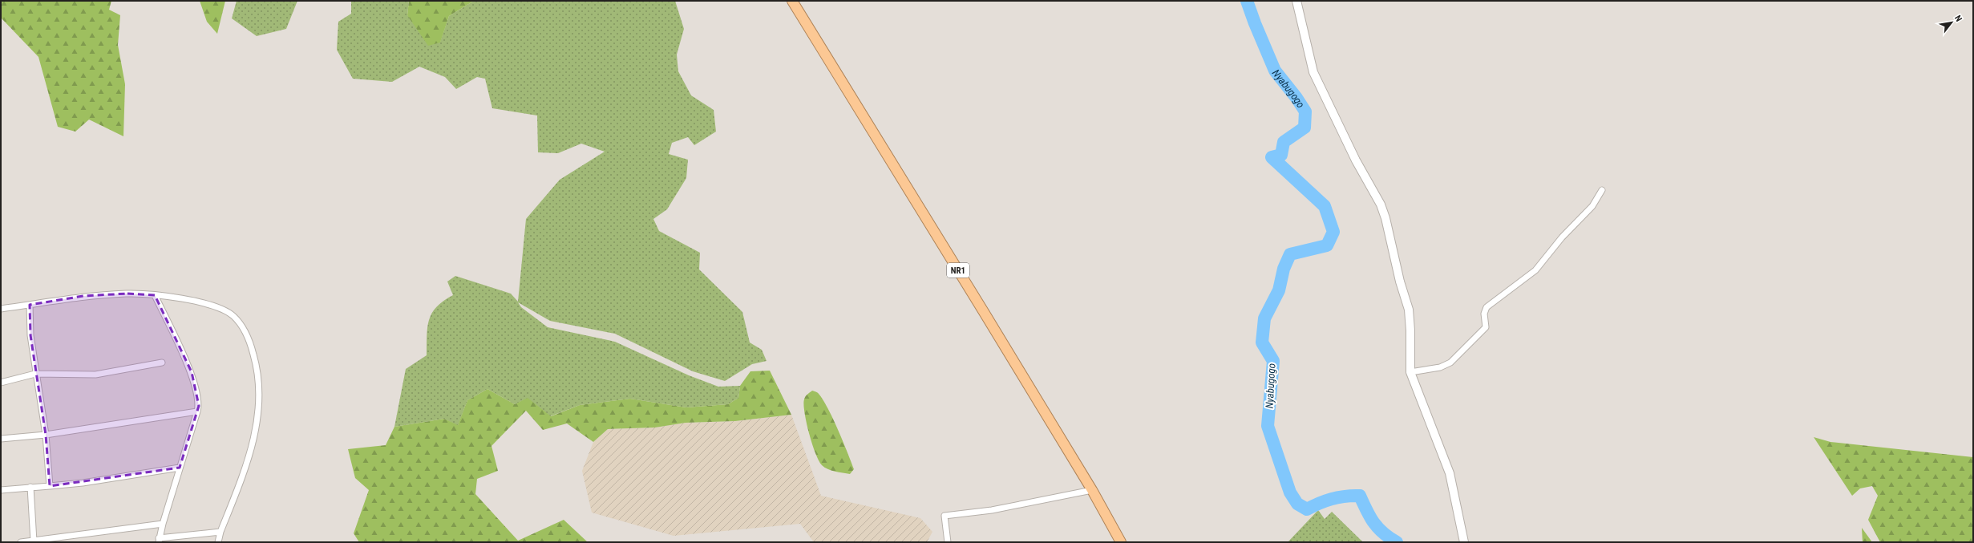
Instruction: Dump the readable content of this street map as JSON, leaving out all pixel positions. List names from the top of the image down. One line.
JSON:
{"streets":{"highway":["NR1"]},"water":["Nyabugogo"],"north":"top right"}
